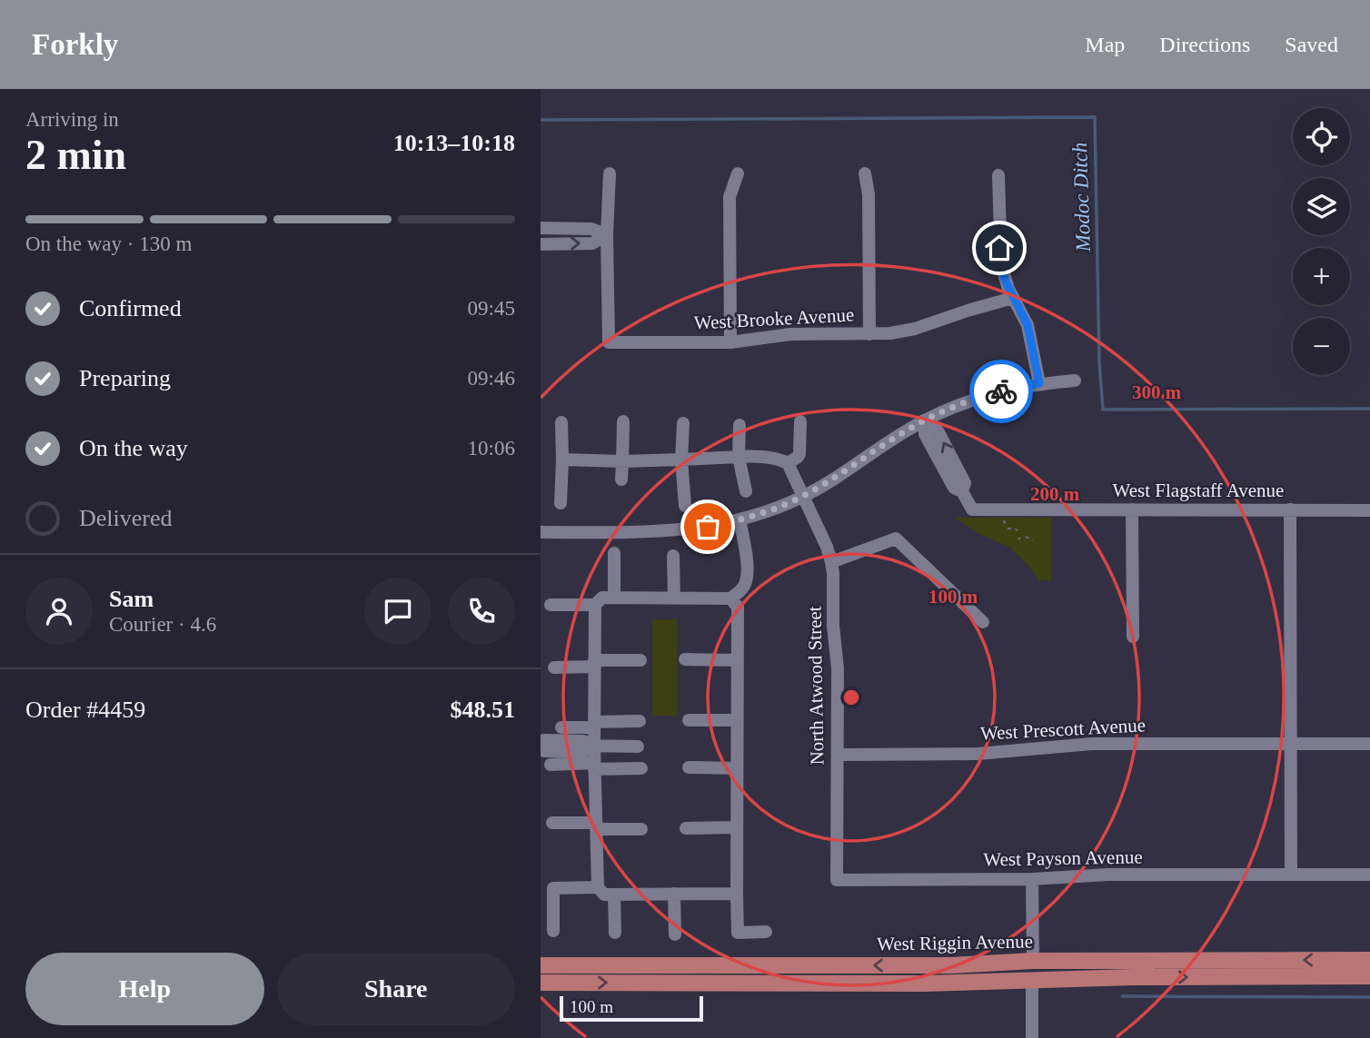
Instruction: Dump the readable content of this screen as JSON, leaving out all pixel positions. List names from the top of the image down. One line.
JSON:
{"streets":{"main road":["West Riggin Avenue"],"street":["West Brooke Avenue","West Flagstaff Avenue","North Atwood Street","West Prescott Avenue","West Payson Avenue"]},"crossings":[["North Atwood Street","West Prescott Avenue"],["North Atwood Street","West Payson Avenue"]],"water":["Modoc Ditch"],"scale_bar":"100 m","page":{"header":"Forkly","nav":["Map","Directions","Saved"],"heading":["2 min","Arriving in","10:13–10:18"],"panel":["Sam","Courier · 4.6","Order #4459","$48.51"],"map_buttons":["+","−"],"bar":"On the way · 130 m","list":[["Confirmed","09:45"],["Preparing","09:46"],["On the way","10:06"],"Delivered"],"buttons":["Help","Share"],"scale":"100 m"},"rings":["300 m","200 m","100 m"]}
